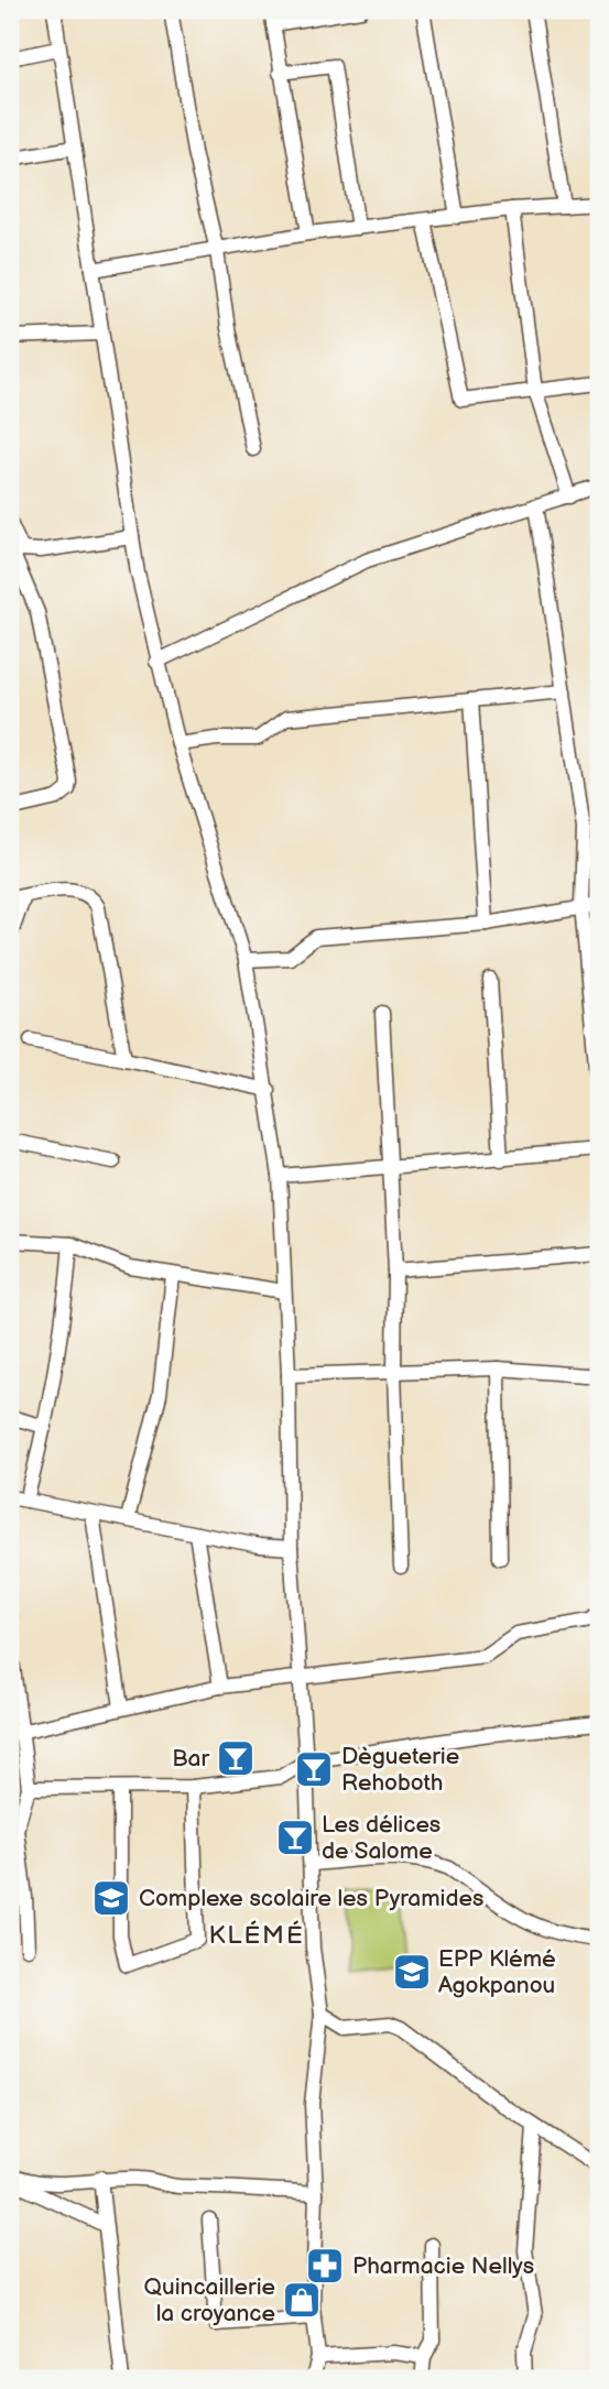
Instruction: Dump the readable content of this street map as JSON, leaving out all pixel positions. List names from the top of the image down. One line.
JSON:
{"districts":["KLÉMÉ"],"places":{"bar":["Bar","Dègueterie Rehoboth","Les délices de Salome"],"school or university":["Complexe scolaire les Pyramides","EPP Klémé Agokpanou"],"pharmacy":["Pharmacie Nellys"],"shop":["Quincaillerie la croyance"]}}
